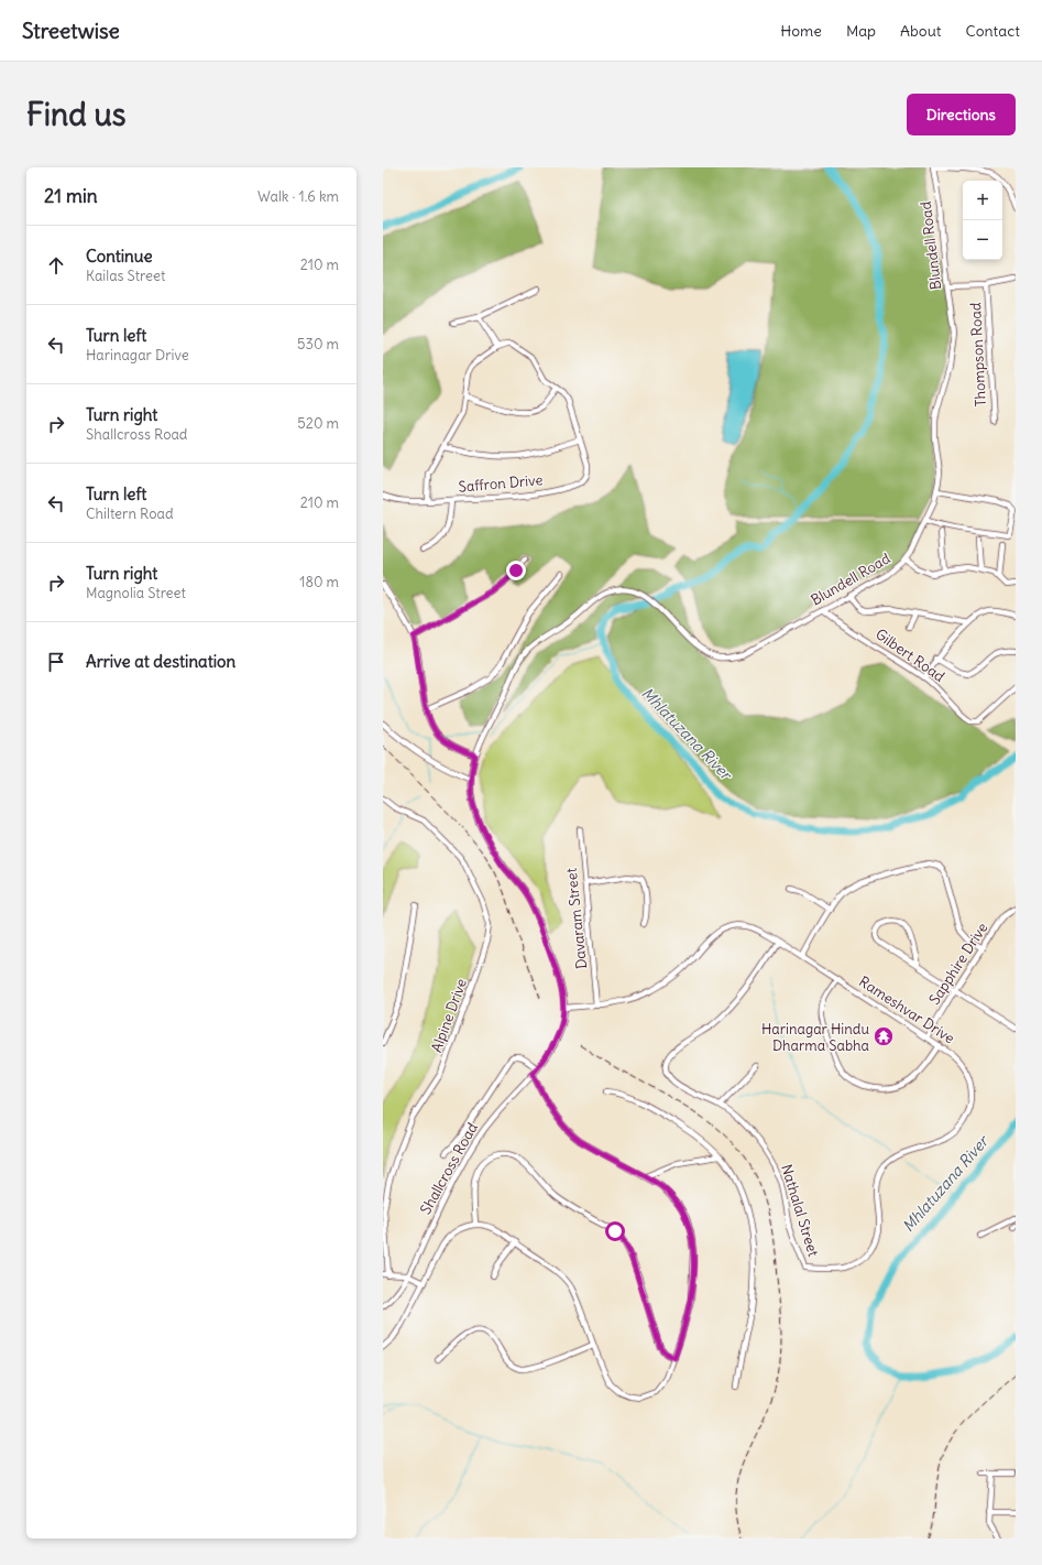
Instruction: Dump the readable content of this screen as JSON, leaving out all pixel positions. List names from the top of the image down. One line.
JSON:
{"streets":{"street":["Blundell Road","Thompson Road","Saffron Drive","Gilbert Road","Davaram Street","Sapphire Drive","Rameshvar Drive","Alpine Drive","Shallcross Road","Nathalal Street"]},"crossings":[["Blundell Road","Gilbert Road"],["Blundell Road","Shallcross Road"],["Davaram Street","Rameshvar Drive"],["Sapphire Drive","Rameshvar Drive"],["Rameshvar Drive","Shallcross Road"],["Rameshvar Drive","Nathalal Street"],["Alpine Drive","Shallcross Road"]],"water":["Mhlatuzana River"],"places":{"temple":["Harinagar Hindu Dharma Sabha"]},"page":{"header":"Streetwise","nav":["Home","Map","About","Contact"],"buttons":"Directions","title":"Find us","heading":["21 min","Walk · 1.6 km"],"map_buttons":["+","−"],"list":[["Continue","Kailas Street","210 m"],["Turn left","Harinagar Drive","530 m"],["Turn right","Shallcross Road","520 m"],["Turn left","Chiltern Road","210 m"],["Turn right","Magnolia Street","180 m"],"Arrive at destination"]}}
